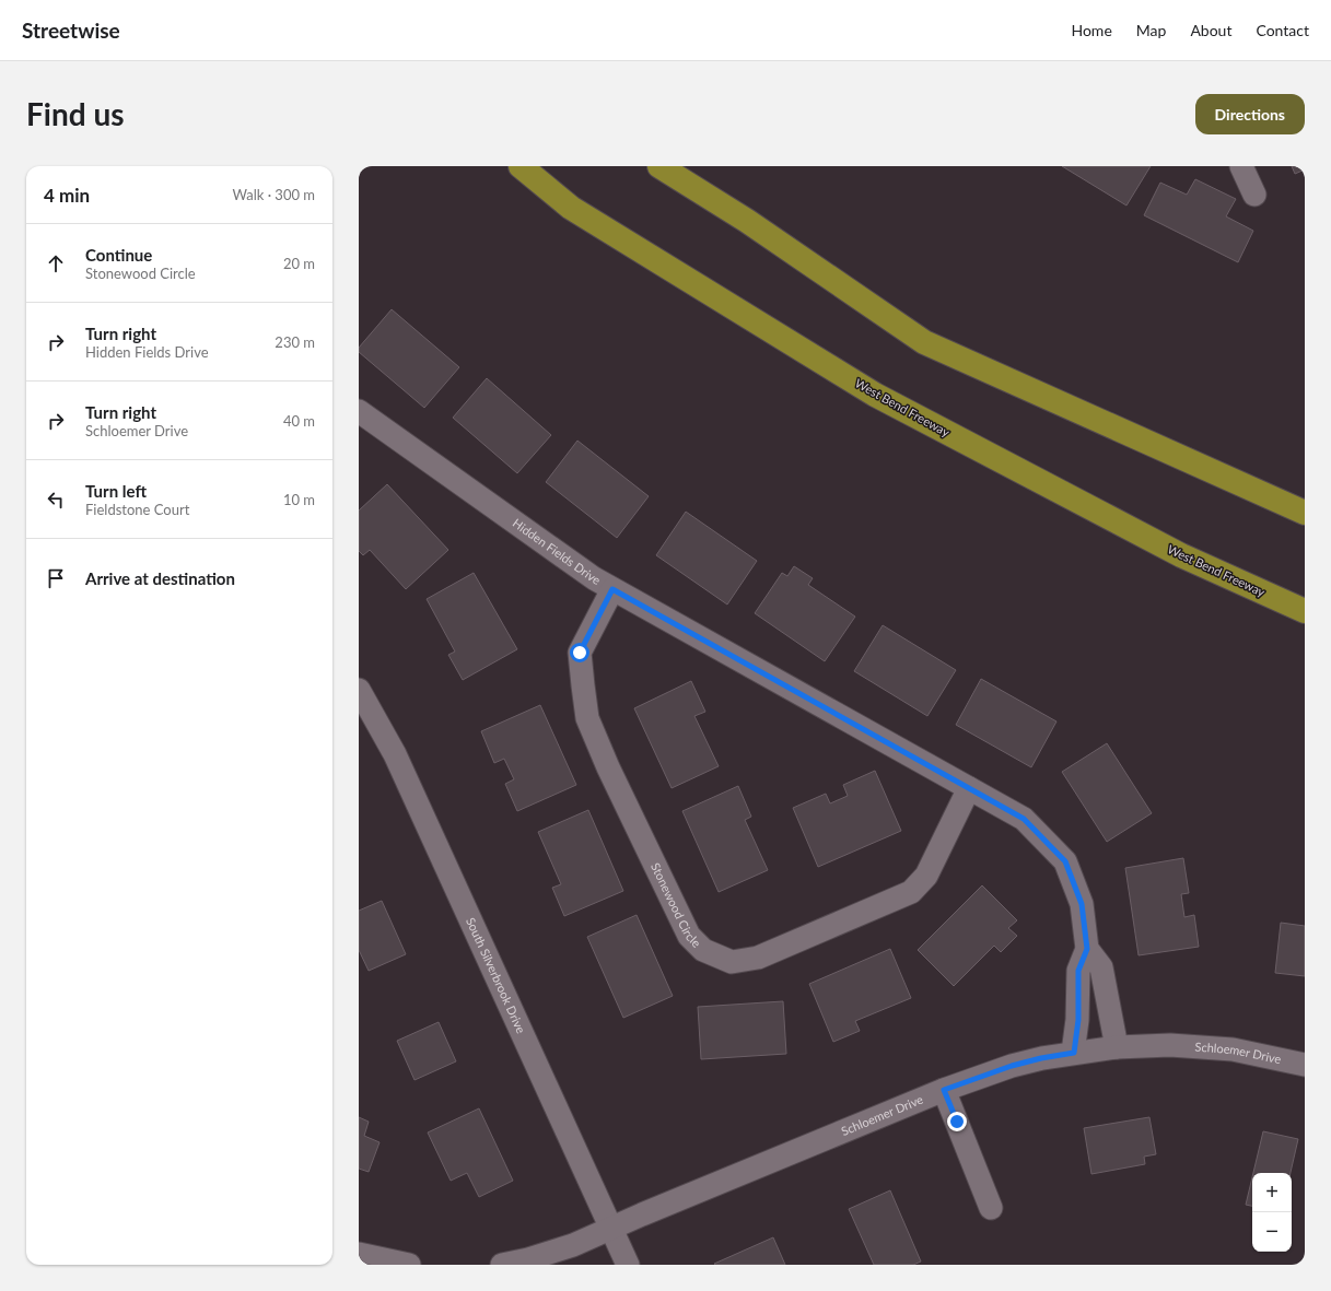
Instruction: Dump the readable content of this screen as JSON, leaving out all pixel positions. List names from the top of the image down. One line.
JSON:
{"streets":{"highway":["West Bend Freeway"],"street":["Hidden Fields Drive","Stonewood Circle","South Silverbrook Drive","Schloemer Drive"]},"crossings":[["Hidden Fields Drive","Stonewood Circle"],["Hidden Fields Drive","Schloemer Drive"],["South Silverbrook Drive","Schloemer Drive"]],"page":{"header":"Streetwise","nav":["Home","Map","About","Contact"],"buttons":"Directions","title":"Find us","heading":["4 min","Walk · 300 m"],"list":[["Continue","Stonewood Circle","20 m"],["Turn right","Hidden Fields Drive","230 m"],["Turn right","Schloemer Drive","40 m"],["Turn left","Fieldstone Court","10 m"],"Arrive at destination"],"map_buttons":["+","−"]}}
